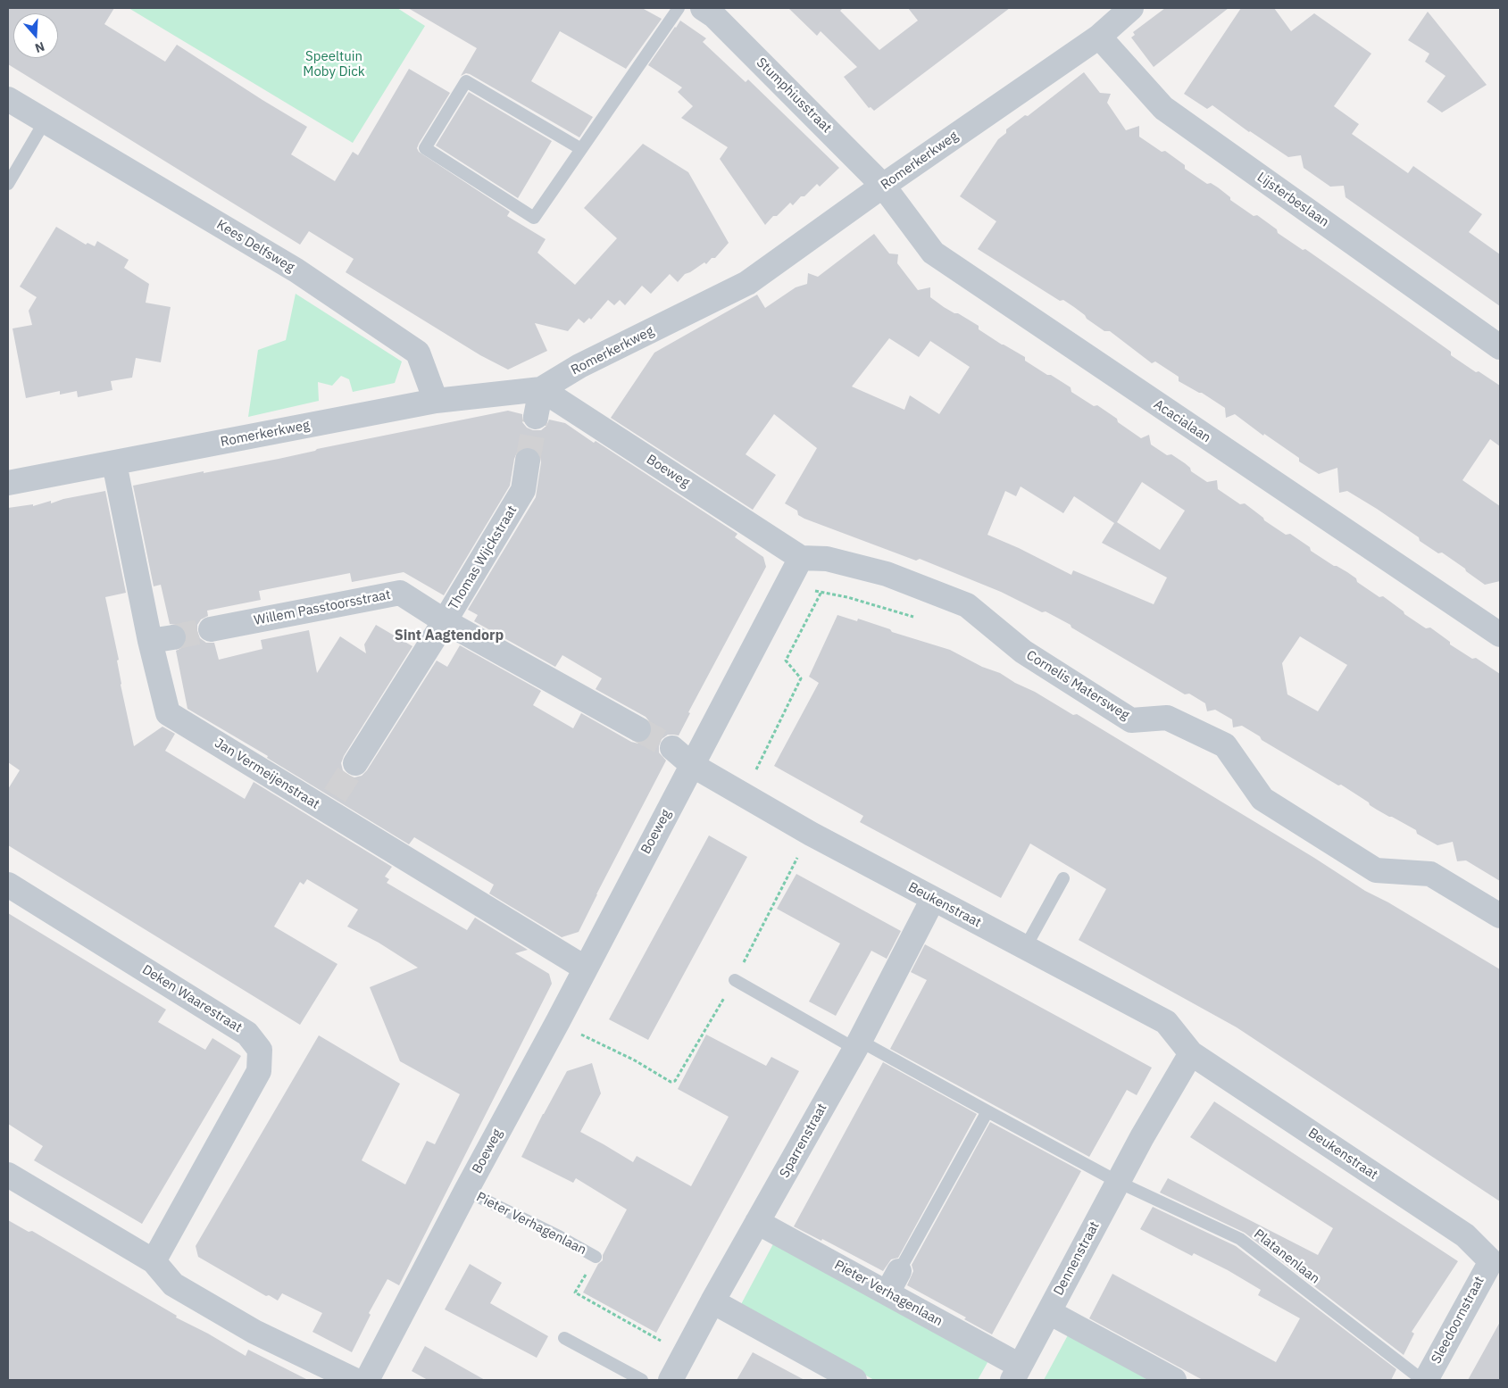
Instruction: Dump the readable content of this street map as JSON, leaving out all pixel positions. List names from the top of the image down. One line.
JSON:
{"streets":{"street":["Stumphiusstraat","Romerkerkweg","Lijsterbeslaan","Kees Delfsweg","Acacialaan","Boeweg","Thomas Wijckstraat","Willem Passtoorsstraat","Cornelis Matersweg","Jan Vermeijenstraat","Beukenstraat","Deken Waarestraat","Sparrenstraat","Pieter Verhagenlaan","Dennenstraat","Sleedoornstraat"],"lane":["Platanenlaan"]},"crossings":[["Stumphiusstraat","Romerkerkweg"],["Stumphiusstraat","Acacialaan"],["Romerkerkweg","Lijsterbeslaan"],["Romerkerkweg","Kees Delfsweg"],["Romerkerkweg","Acacialaan"],["Romerkerkweg","Boeweg"],["Romerkerkweg","Jan Vermeijenstraat"],["Boeweg","Cornelis Matersweg"],["Boeweg","Jan Vermeijenstraat"],["Boeweg","Beukenstraat"],["Boeweg","Pieter Verhagenlaan"],["Thomas Wijckstraat","Willem Passtoorsstraat"],["Beukenstraat","Sparrenstraat"],["Beukenstraat","Dennenstraat"],["Beukenstraat","Sleedoornstraat"],["Sparrenstraat","Pieter Verhagenlaan"],["Sparrenstraat","Platanenlaan"],["Pieter Verhagenlaan","Dennenstraat"],["Platanenlaan","Dennenstraat"]],"districts":["Sint Aagtendorp"],"parks":["Speeltuin Moby Dick"],"north":"bottom"}
